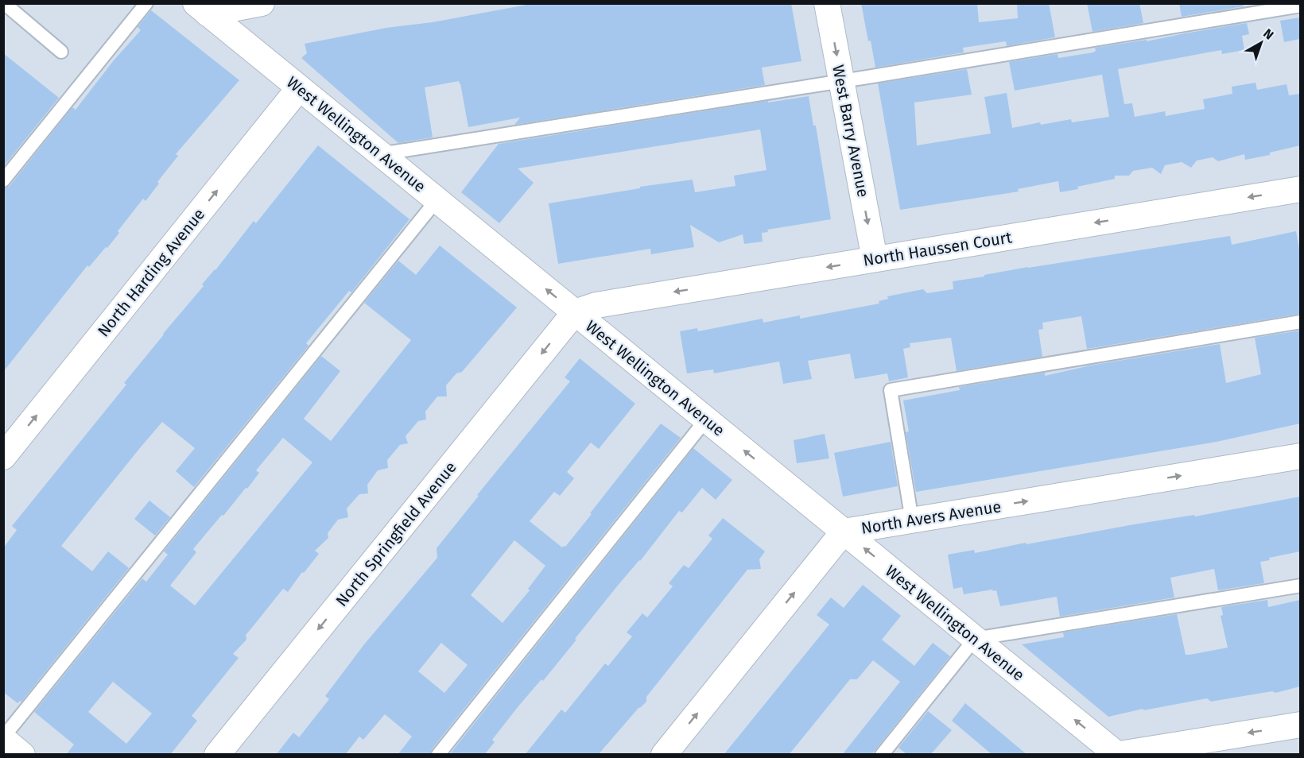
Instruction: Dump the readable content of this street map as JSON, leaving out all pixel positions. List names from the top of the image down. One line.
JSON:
{"streets":{"street":["West Barry Avenue","West Wellington Avenue","North Haussen Court","North Harding Avenue","North Avers Avenue","North Springfield Avenue"]},"crossings":[["West Barry Avenue","North Haussen Court"],["West Wellington Avenue","North Haussen Court"],["West Wellington Avenue","North Harding Avenue"],["West Wellington Avenue","North Avers Avenue"],["West Wellington Avenue","North Springfield Avenue"],["North Haussen Court","North Springfield Avenue"]],"one_way":["West Barry Avenue","West Wellington Avenue","North Haussen Court","North Harding Avenue","North Avers Avenue","North Springfield Avenue"],"north":"top right"}
